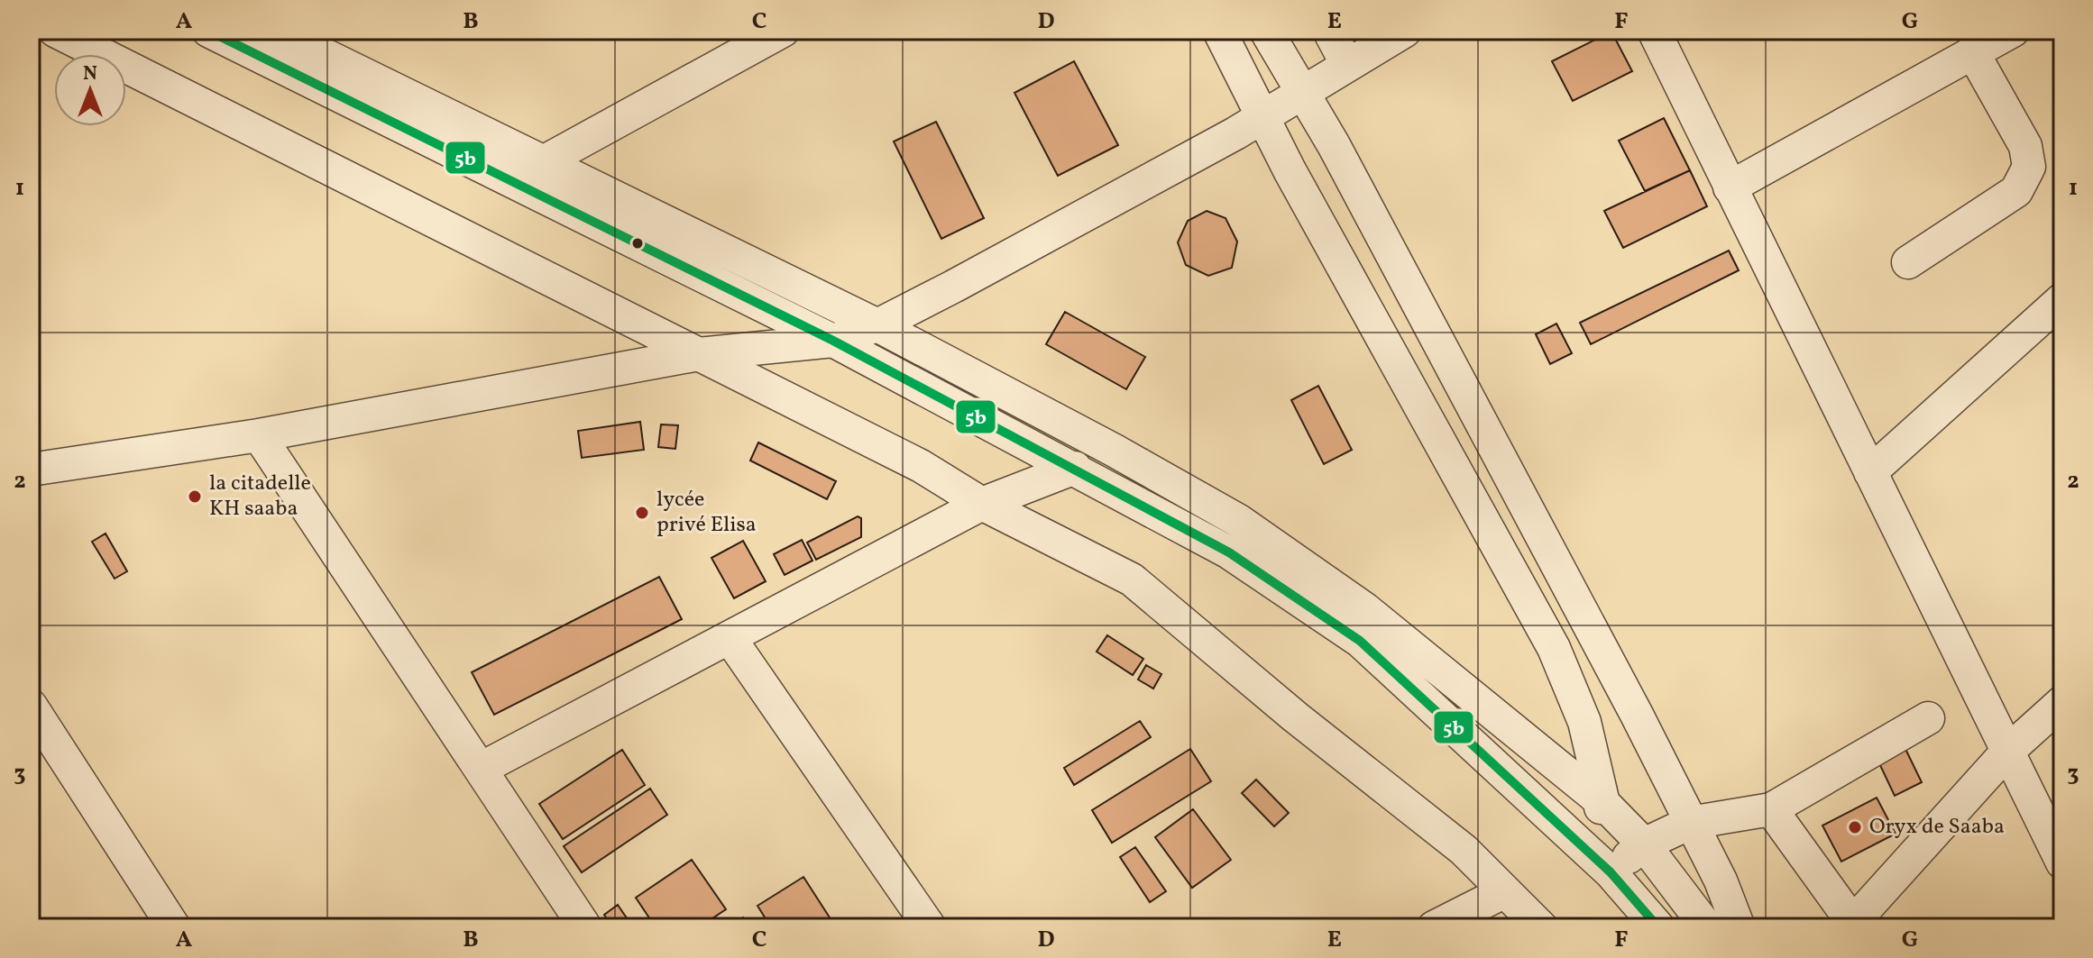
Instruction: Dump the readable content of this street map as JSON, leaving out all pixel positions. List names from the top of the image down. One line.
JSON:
{"places":["la citadelle KH saaba","lycée privé Elisa","Oryx de Saaba"],"lines":["transit line 5b"],"north":"top","grid":{"columns":["A","B","C","D","E","F","G"],"rows":["1","2","3"]}}
